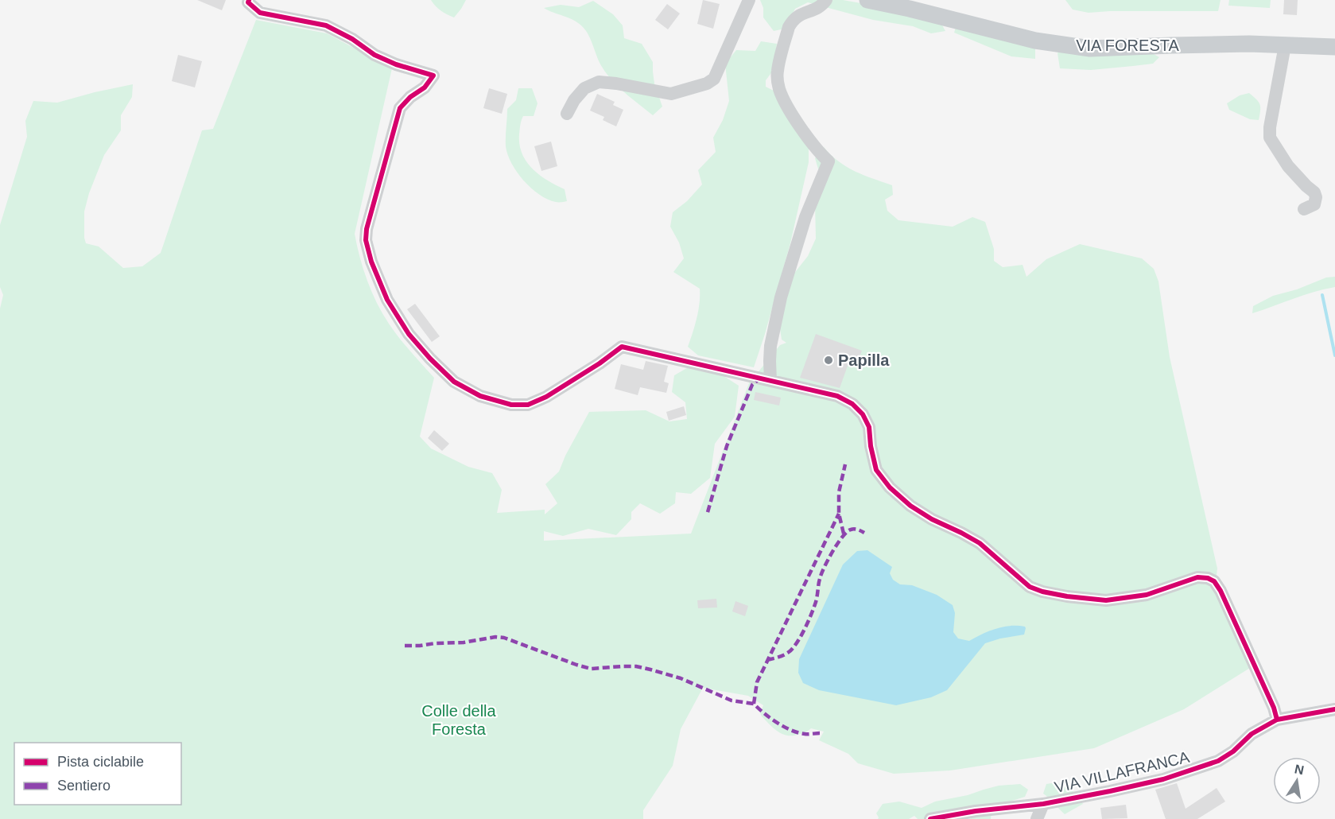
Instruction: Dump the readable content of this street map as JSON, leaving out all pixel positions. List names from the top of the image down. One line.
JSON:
{"streets":{"main road":["VIA FORESTA"],"street":["VIA VILLAFRANCA"]},"parks":["Colle della Foresta"],"places":["Papilla"],"legend":["Pista ciclabile","Sentiero"],"north":"top"}
